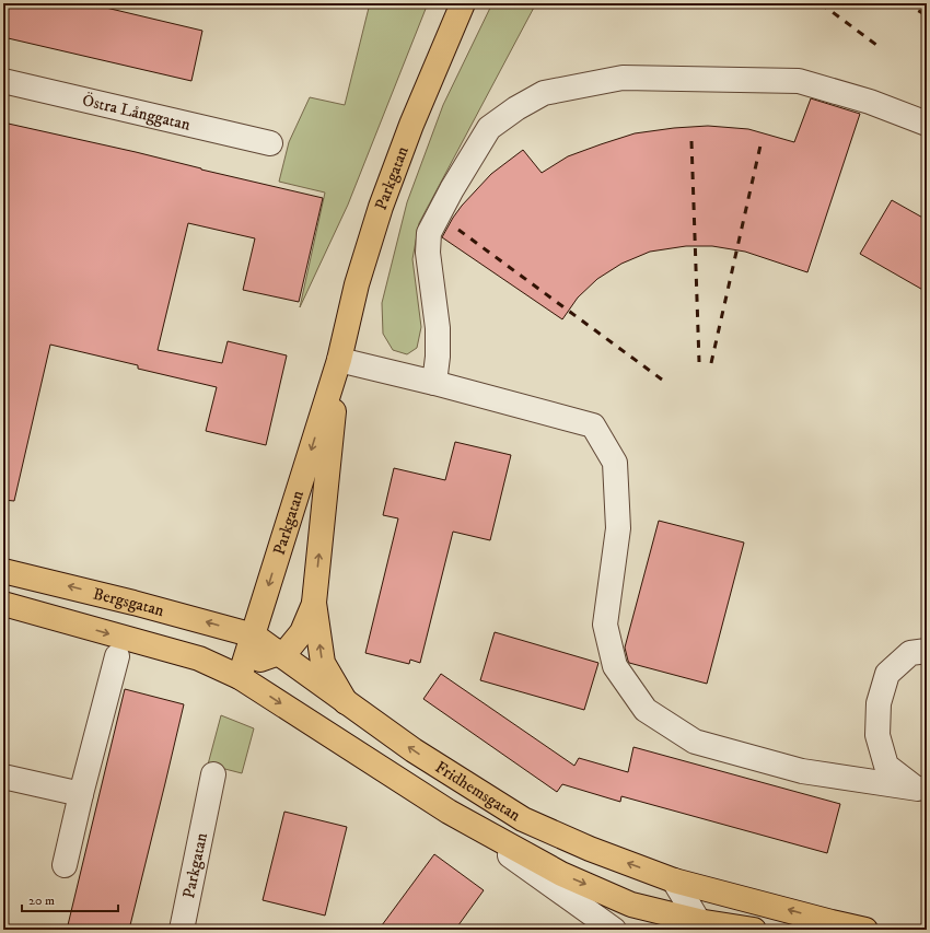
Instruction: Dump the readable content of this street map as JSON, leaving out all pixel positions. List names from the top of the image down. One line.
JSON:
{"streets":{"main road":["Parkgatan","Bergsgatan","Fridhemsgatan"],"street":["Östra Långgatan"]},"crossings":[["Parkgatan","Bergsgatan"],["Parkgatan","Fridhemsgatan"],["Bergsgatan","Fridhemsgatan"]],"scale_bar":"20 m"}
